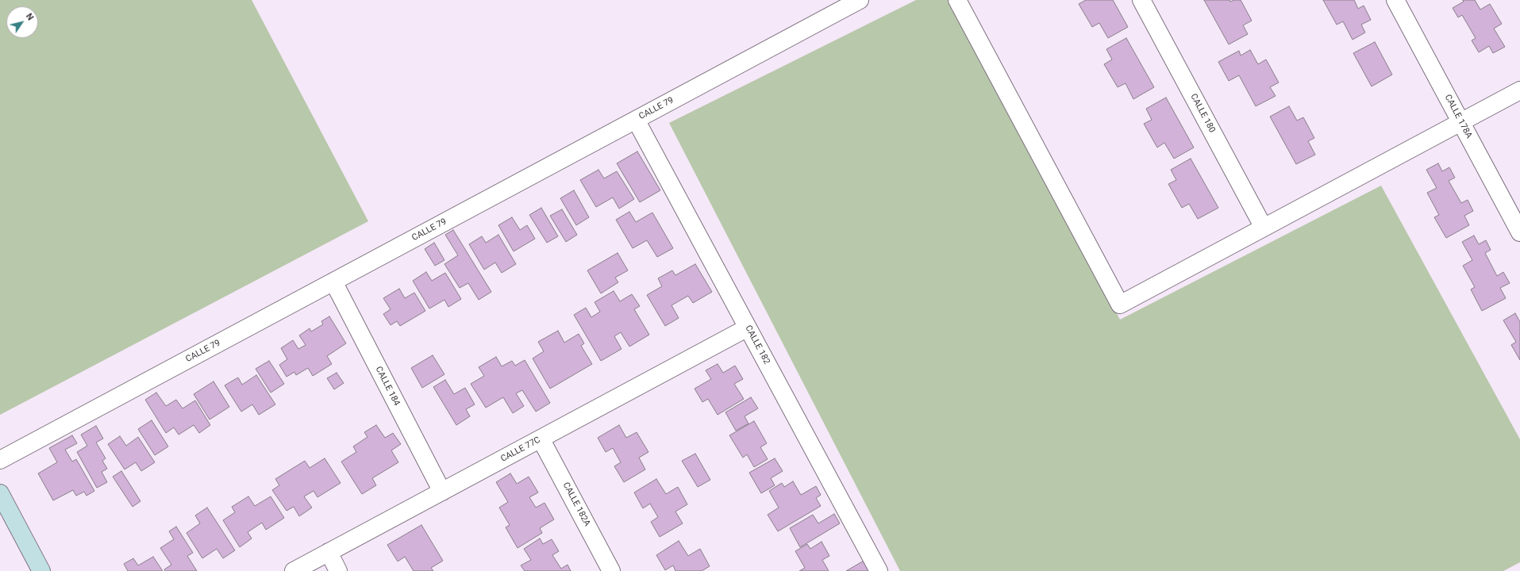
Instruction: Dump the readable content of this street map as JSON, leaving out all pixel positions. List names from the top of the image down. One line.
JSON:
{"streets":{"street":["CALLE 79","CALLE 180","CALLE 178A","CALLE 182","CALLE 184","CALLE 77C","CALLE 182A"]},"crossings":[["CALLE 79","CALLE 182"],["CALLE 79","CALLE 184"],["CALLE 182","CALLE 77C"],["CALLE 184","CALLE 77C"],["CALLE 77C","CALLE 182A"]],"north":"top right"}
